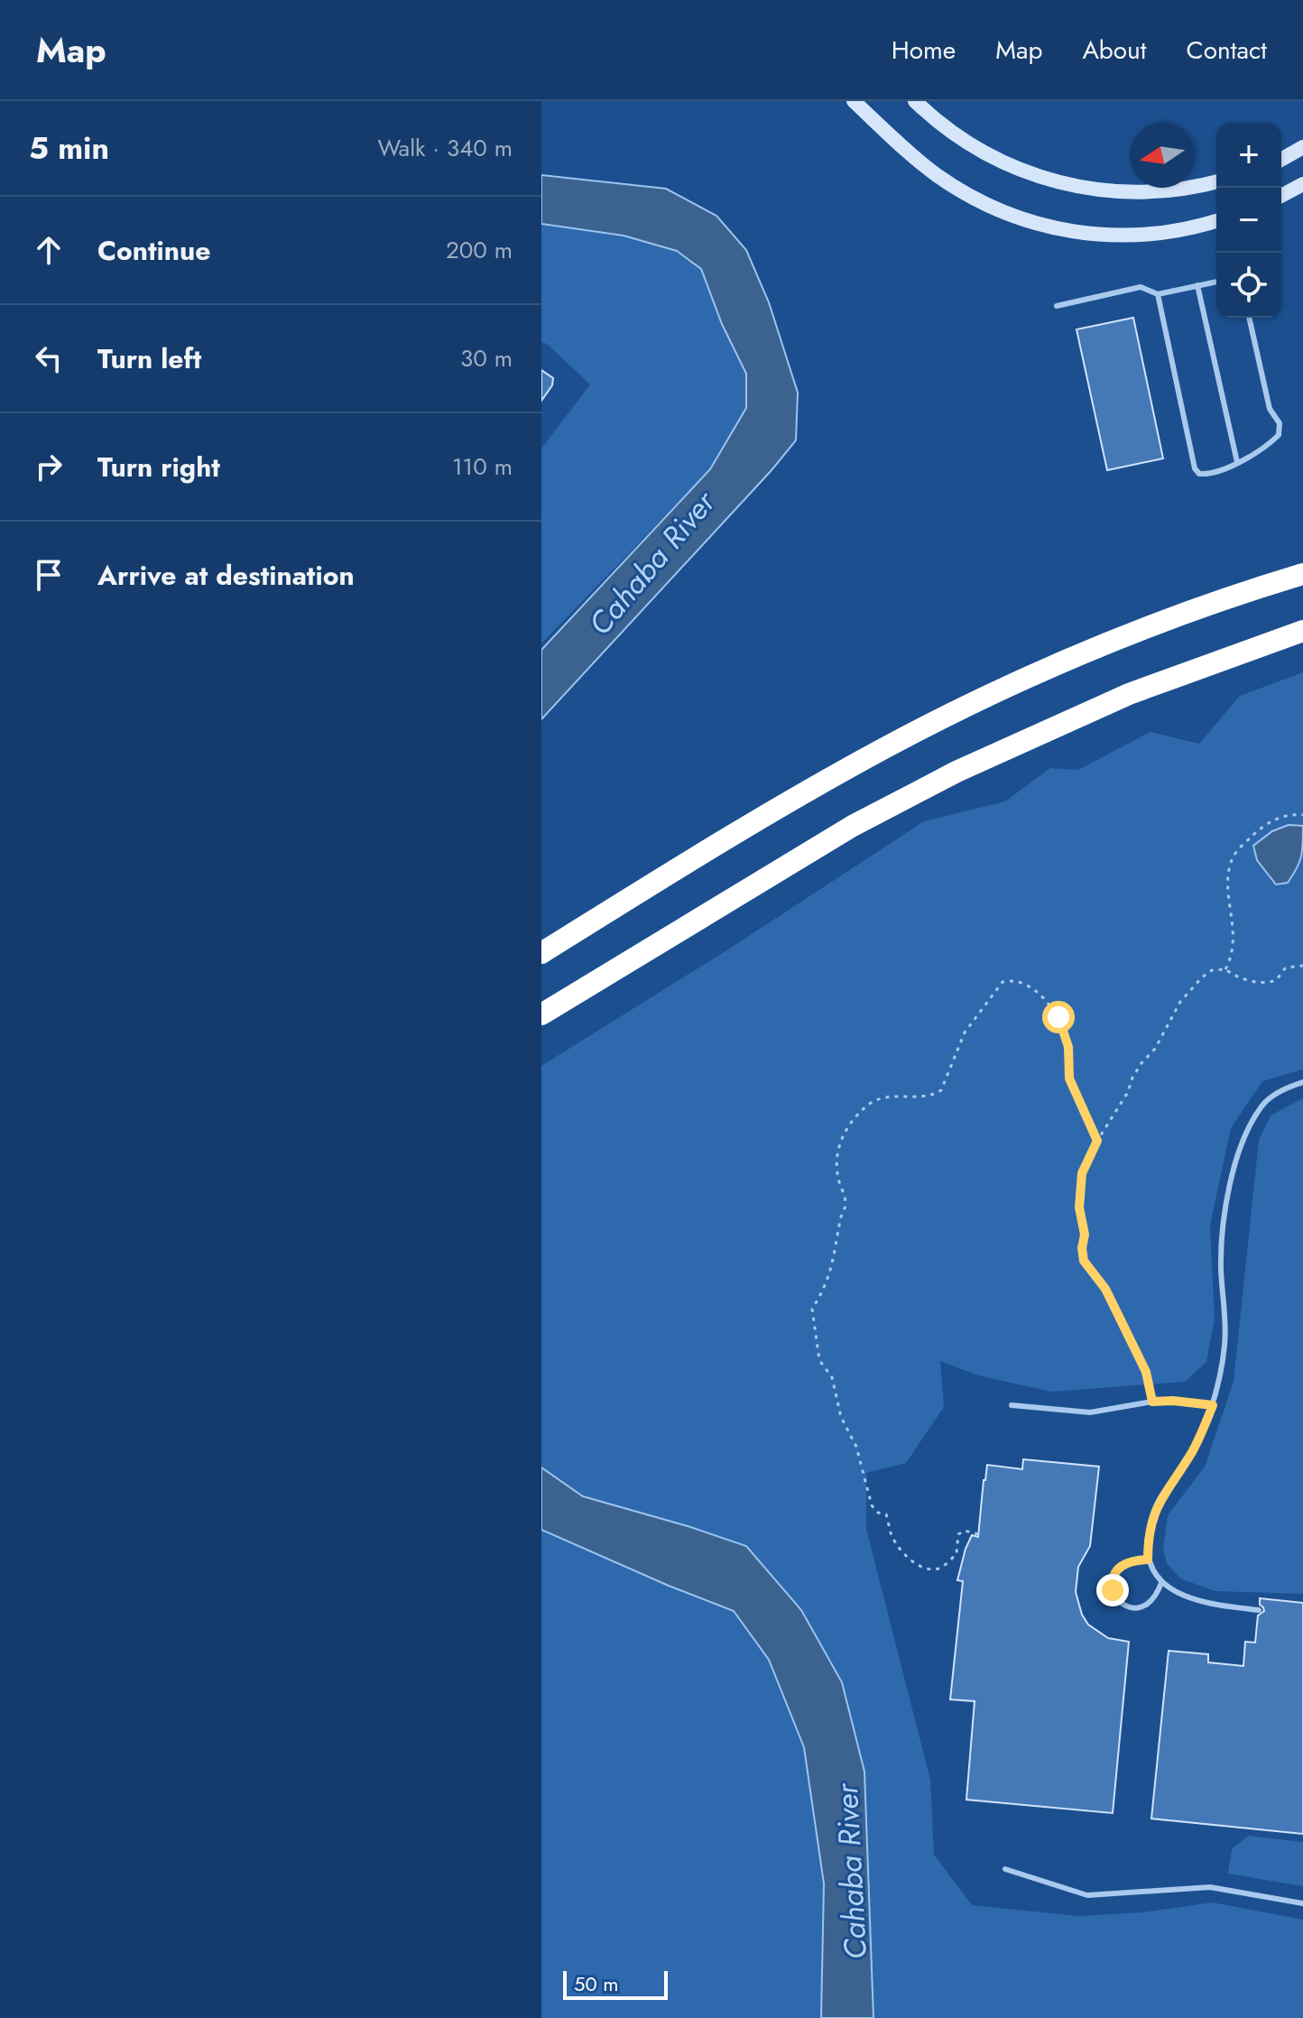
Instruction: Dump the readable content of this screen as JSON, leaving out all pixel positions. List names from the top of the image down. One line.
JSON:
{"water":["Cahaba River"],"scale_bar":"50 m","north":"left","page":{"header":"Map","nav":["Home","Map","About","Contact"],"heading":["5 min","Walk · 340 m"],"map_buttons":["+","−"],"list":[["Continue","200 m"],["Turn left","30 m"],["Turn right","110 m"],"Arrive at destination"],"scale":"50 m"}}
